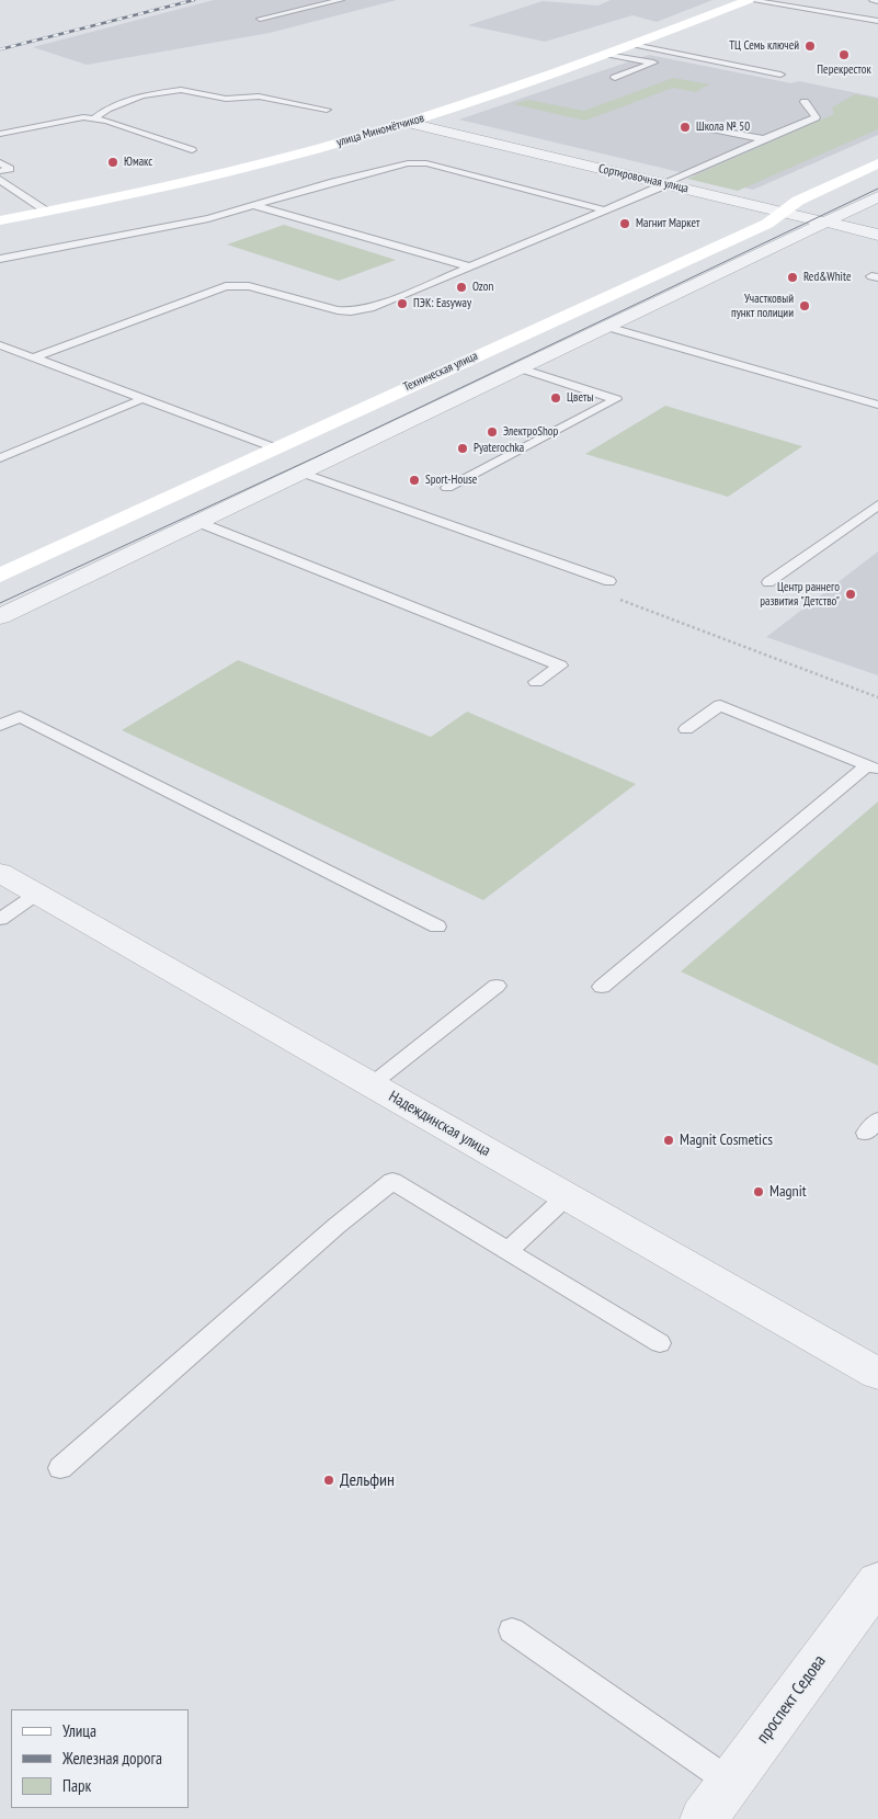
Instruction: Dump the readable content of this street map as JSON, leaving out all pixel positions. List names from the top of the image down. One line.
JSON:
{"streets":{"street":["улица Миномётчиков","Сортировочная улица","Техническая улица","Надеждинская улица","проспект Седова"]},"crossings":[["улица Миномётчиков","Сортировочная улица"],["Сортировочная улица","Техническая улица"]],"places":["ТЦ Семь ключей","Перекресток","Школа № 50","Юмакс","Магнит Маркет","Red&White","Ozon","ПЭК: Easyway","Участковый пункт полиции","Цветы","ЭлектроShop","Pyaterochka","Sport-House","Центр раннего развития \"Детство\"","Magnit Cosmetics","Magnit","Дельфин"],"legend":["Улица","Железная дорога","Парк"]}
